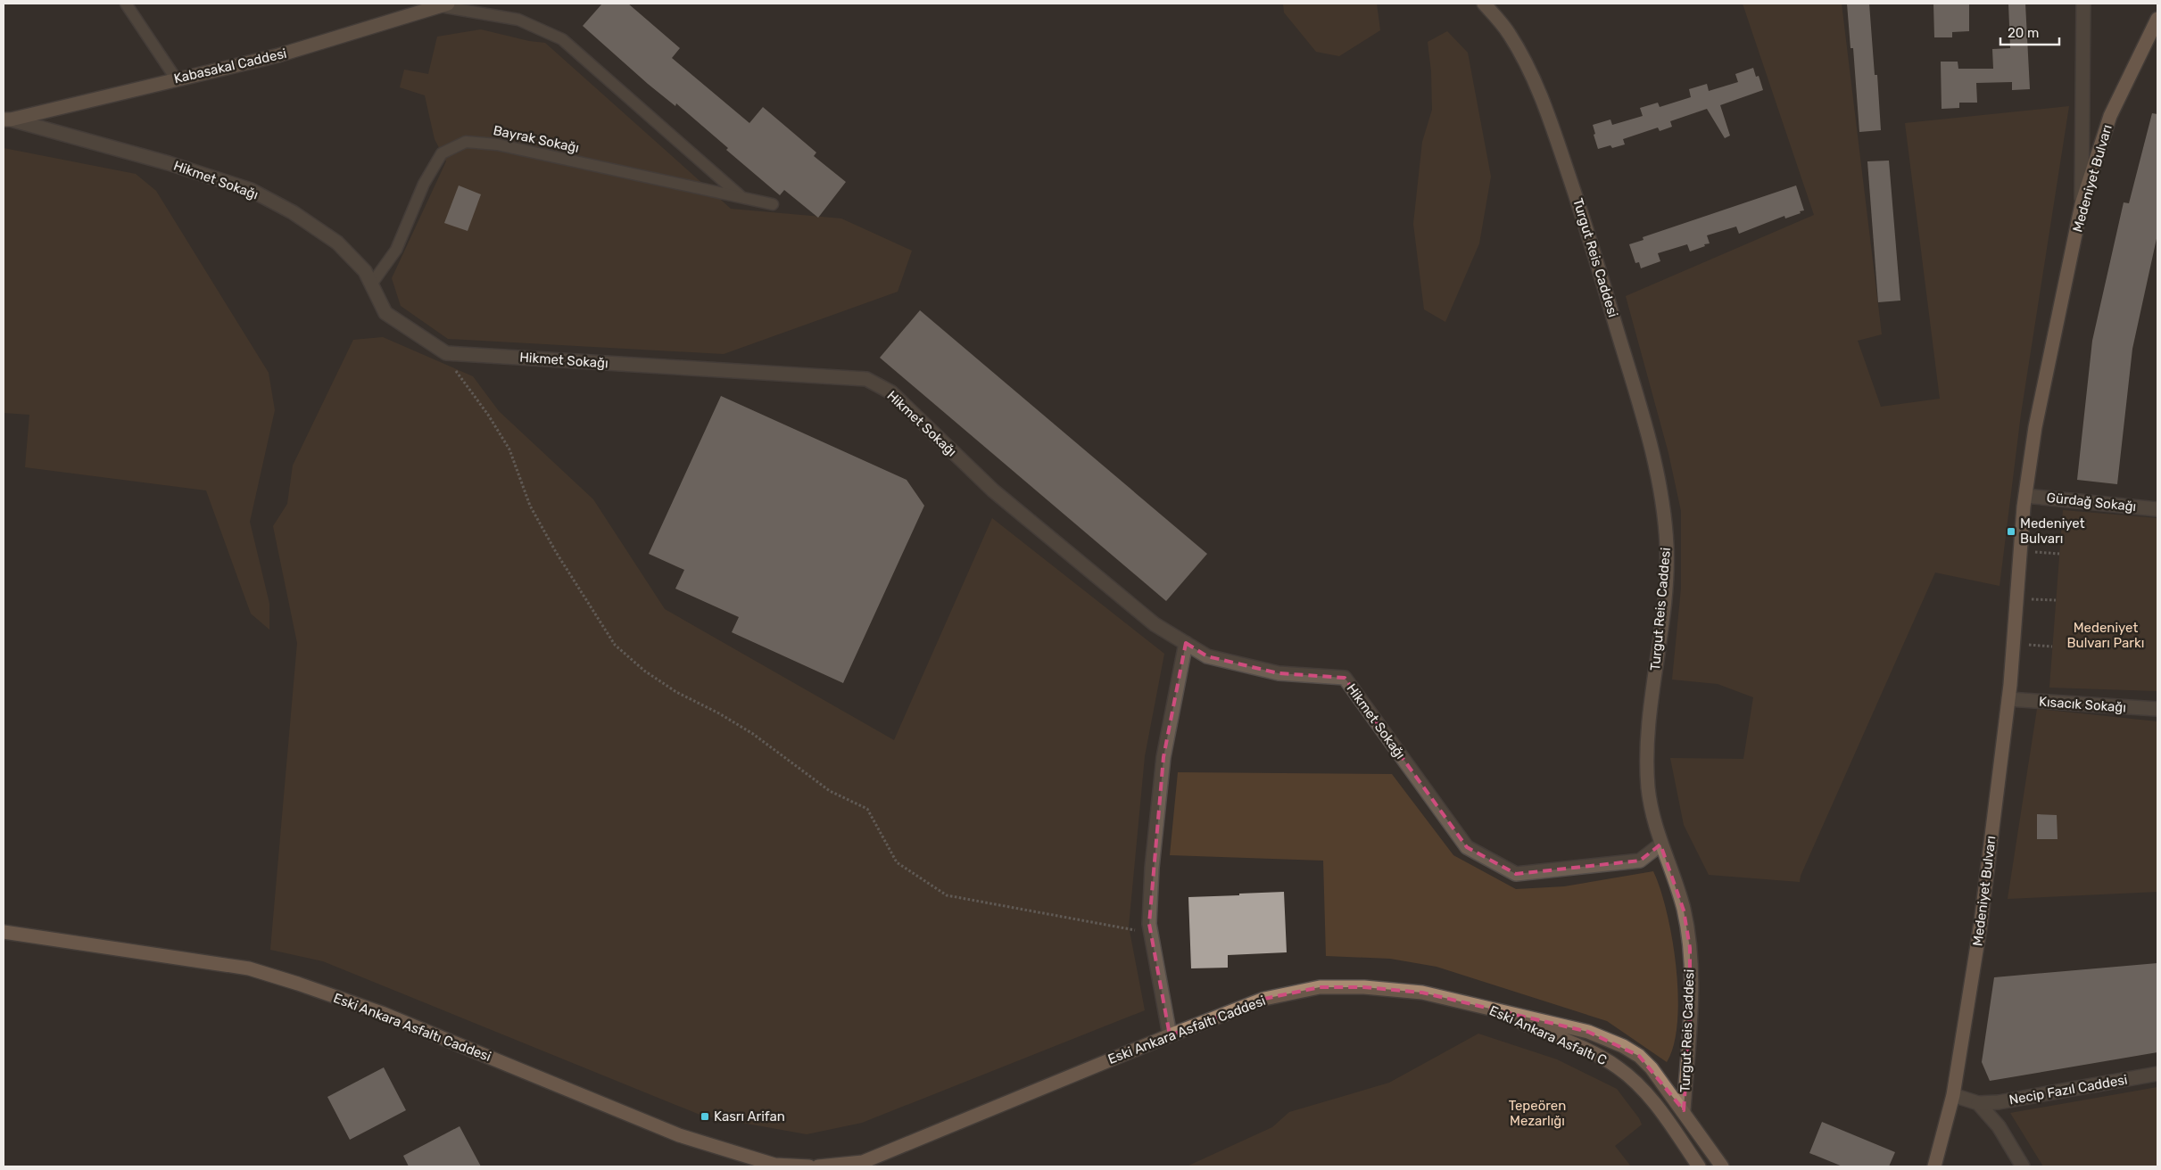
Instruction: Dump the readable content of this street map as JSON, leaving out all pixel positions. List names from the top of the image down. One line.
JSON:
{"streets":{"main road":["Medeniyet Bulvarı","Eski Ankara Asfaltı Caddesi","Eski Ankara Asfaltı C"],"street":["Kabasakal Caddesi","Hikmet Sokağı","Turgut Reis Caddesi","Gürdağ Sokağı","Kısacık Sokağı","Necip Fazıl Caddesi"],"lane":["Bayrak Sokağı"]},"crossings":[["Kabasakal Caddesi","Hikmet Sokağı"],["Bayrak Sokağı","Hikmet Sokağı"],["Medeniyet Bulvarı","Gürdağ Sokağı"],["Medeniyet Bulvarı","Kısacık Sokağı"],["Hikmet Sokağı","Turgut Reis Caddesi"],["Turgut Reis Caddesi","Eski Ankara Asfaltı Caddesi"],["Eski Ankara Asfaltı Caddesi","Eski Ankara Asfaltı C"]],"parks":["Medeniyet Bulvarı Parkı","Tepeören Mezarlığı"],"places":{"transit":["Medeniyet Bulvarı","Kasrı Arifan"]},"scale_bar":"20 m"}
